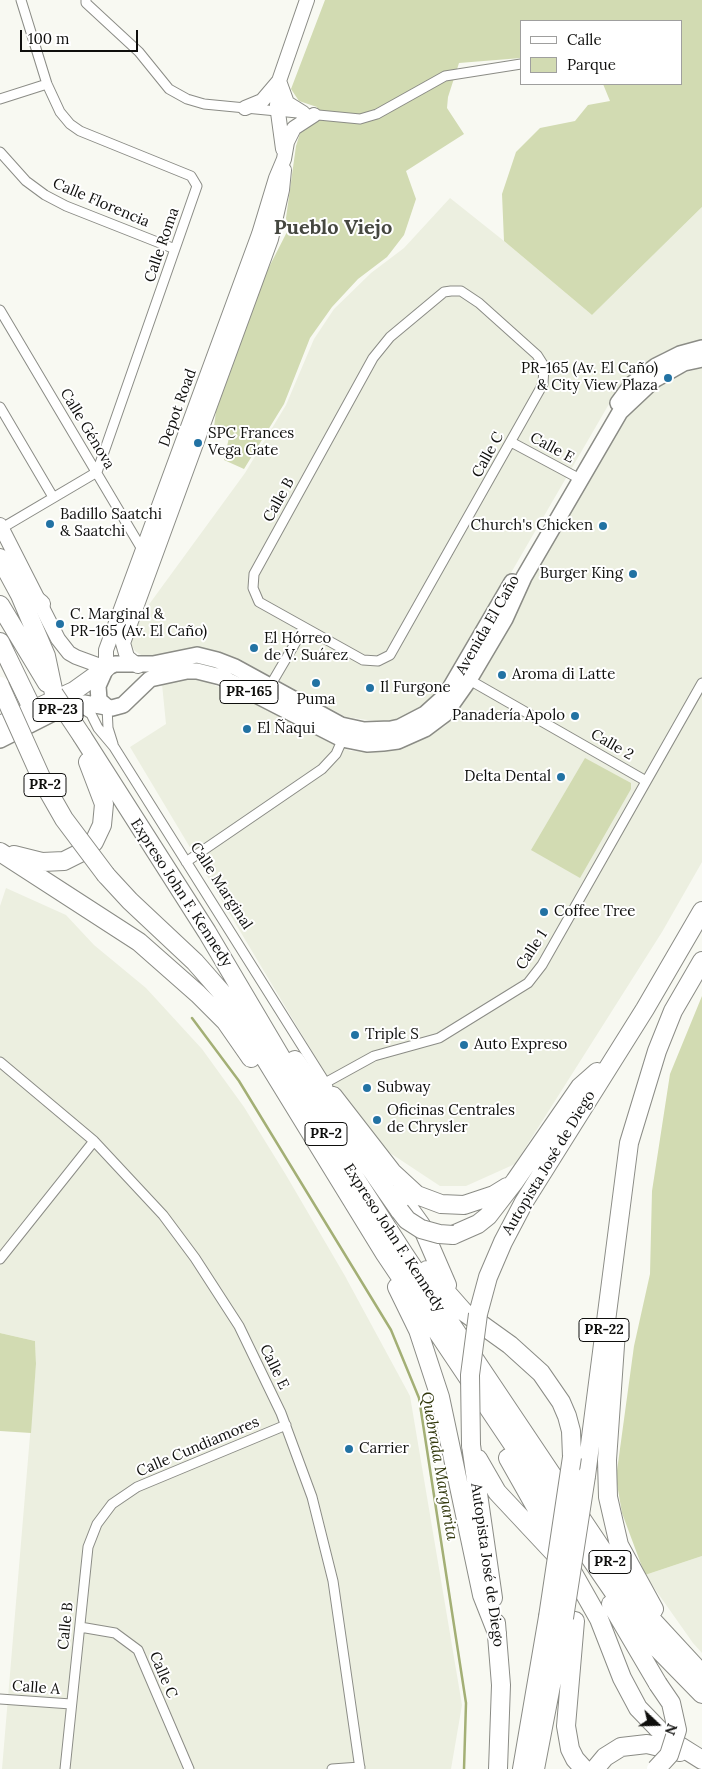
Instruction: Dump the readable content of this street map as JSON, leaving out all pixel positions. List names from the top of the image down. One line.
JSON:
{"streets":{"highway":["PR-2","Expreso John F. Kennedy","Autopista José de Diego","PR-22"],"main road":["Avenida El Caño","PR-165","PR-23"],"street":["Calle Florencia","Calle Roma","Depot Road","Calle Génova","Calle E","Calle C","Calle B","Calle 2","Calle Marginal","Calle 1","Calle Cundiamores","Calle A"]},"crossings":[["Calle Florencia","Calle Roma"],["Calle Roma","Calle Génova"],["Depot Road","Calle Génova"],["Depot Road","Avenida El Caño"],["Calle E","Calle C"],["Calle E","Avenida El Caño"],["Calle E","Calle Cundiamores"],["Calle C","Calle B"],["Calle B","Calle Cundiamores"],["Calle B","Calle A"],["Avenida El Caño","PR-23"],["Avenida El Caño","Calle 2"],["PR-23","Calle Marginal"],["Calle 2","Calle 1"],["Calle Marginal","Calle 1"]],"districts":["Pueblo Viejo"],"water":["Quebrada Margarita"],"places":["PR-165 (Av. El Caño) & City View Plaza","SPC Frances Vega Gate","Badillo Saatchi & Saatchi","Church's Chicken","Burger King","C. Marginal & PR-165 (Av. El Caño)","El Hórreo de V. Suárez","Aroma di Latte","Puma","Il Furgone","Panadería Apolo","El Ñaqui","Delta Dental","Coffee Tree","Triple S","Auto Expreso","Subway","Oficinas Centrales de Chrysler","Carrier"],"legend":["Calle","Parque"],"scale_bar":"100 m","north":"right"}
